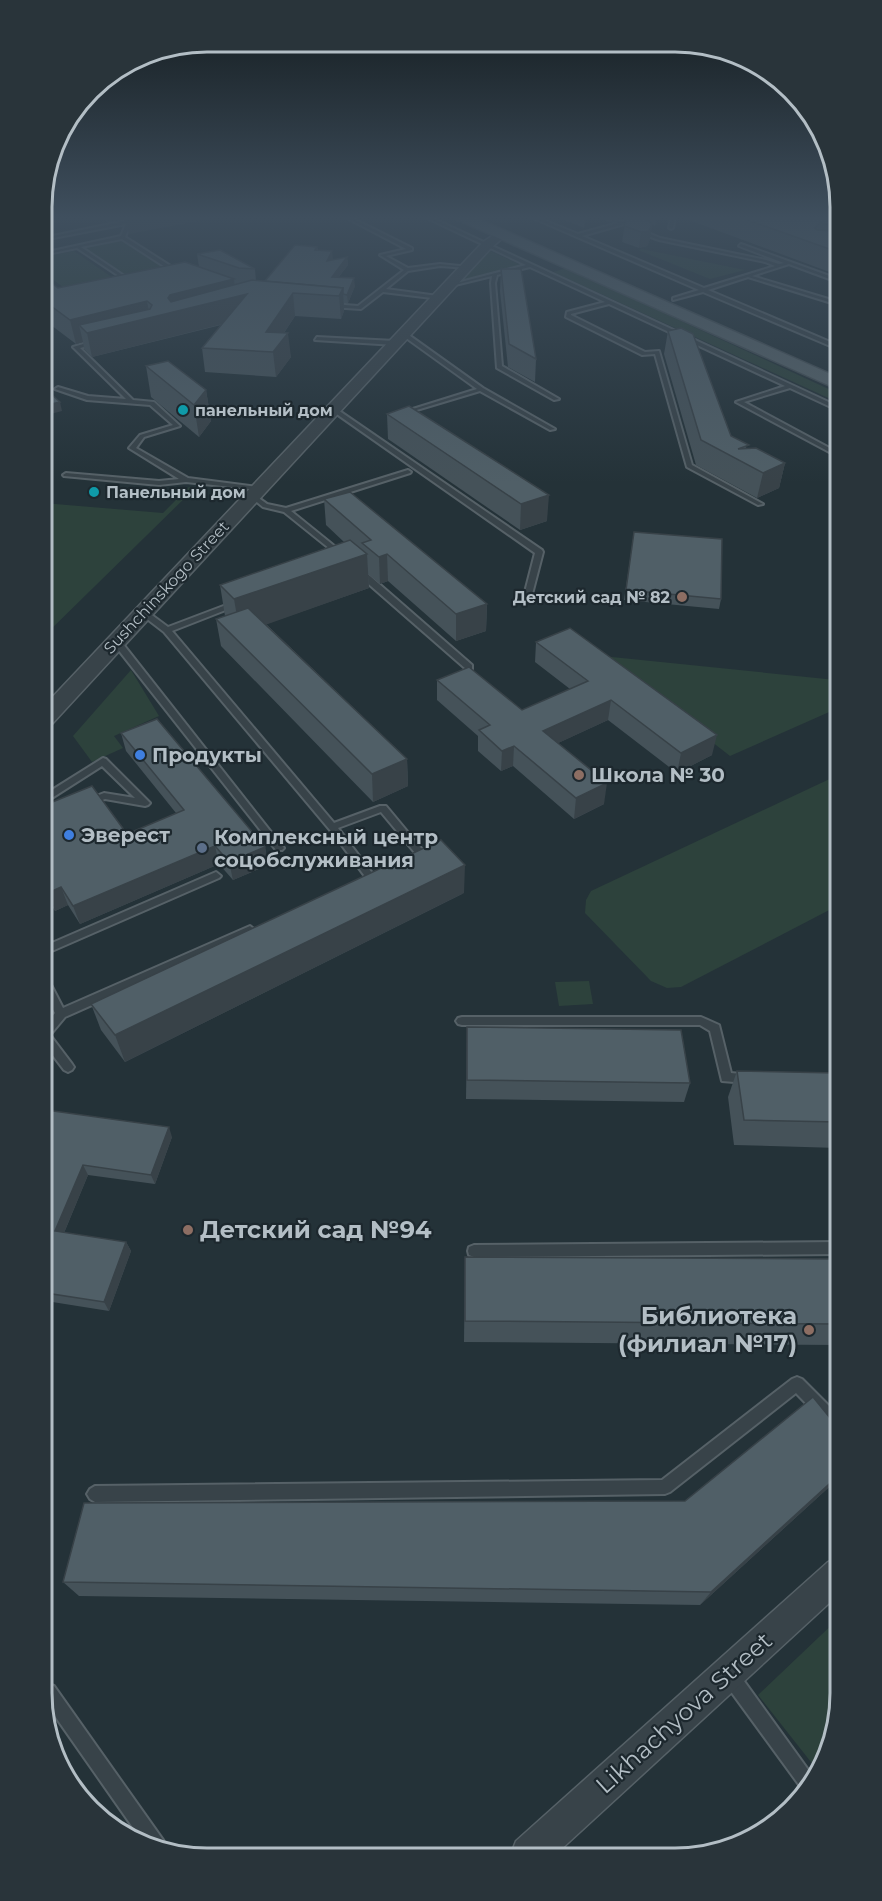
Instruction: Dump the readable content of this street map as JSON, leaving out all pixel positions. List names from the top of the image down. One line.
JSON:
{"streets":{"street":["Sushchinskogo Street","Likhachyova Street"]},"places":["панельный дом","Панельный дом","Детский сад № 82","Продукты","Школа № 30","Эверест","Комплексный центр соцобслуживания","Детский сад №94","Библиотека (филиал №17)"]}
